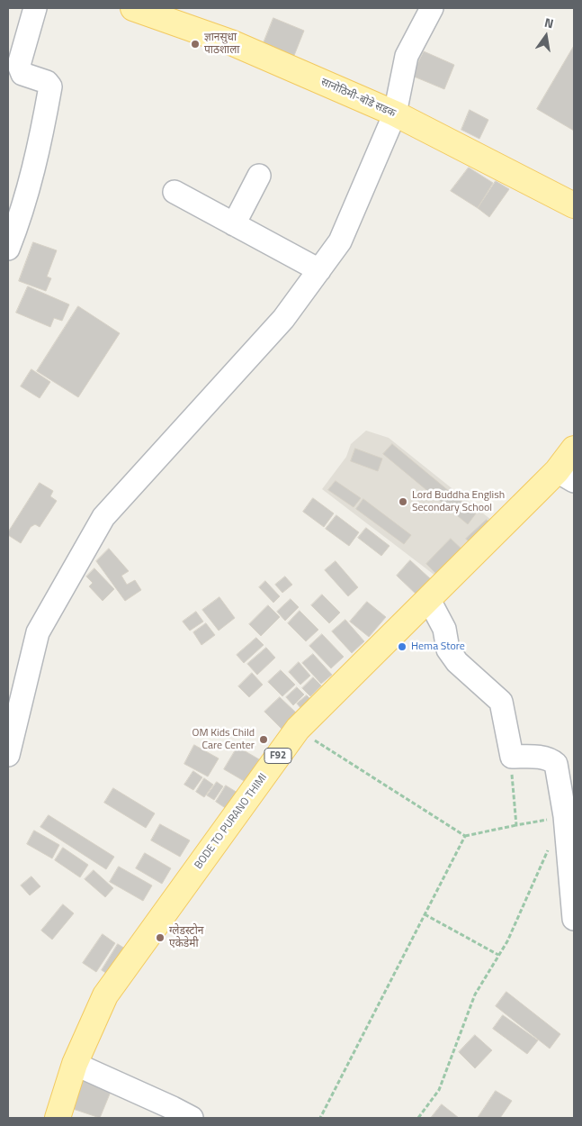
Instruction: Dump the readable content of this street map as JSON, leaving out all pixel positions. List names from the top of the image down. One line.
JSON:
{"streets":{"main road":["सानोठिमी-बोडे सडक","F92","BODE TO PURANO THIMI"]},"places":["ज्ञानसुधा पाठशाला","Lord Buddha English Secondary School","Hema Store","OM Kids Child Care Center","ग्लेडस्टोन एकेडेमी"],"north":"top"}
